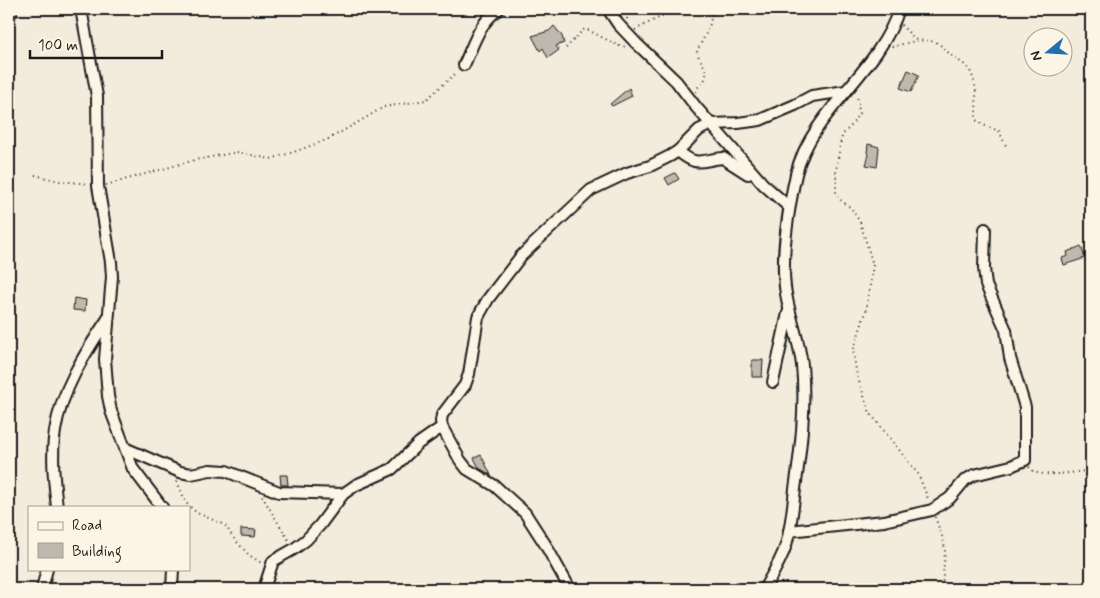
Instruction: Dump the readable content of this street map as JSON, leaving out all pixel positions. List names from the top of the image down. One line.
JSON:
{"legend":["Road","Building"],"scale_bar":"100 m","north":"left"}
